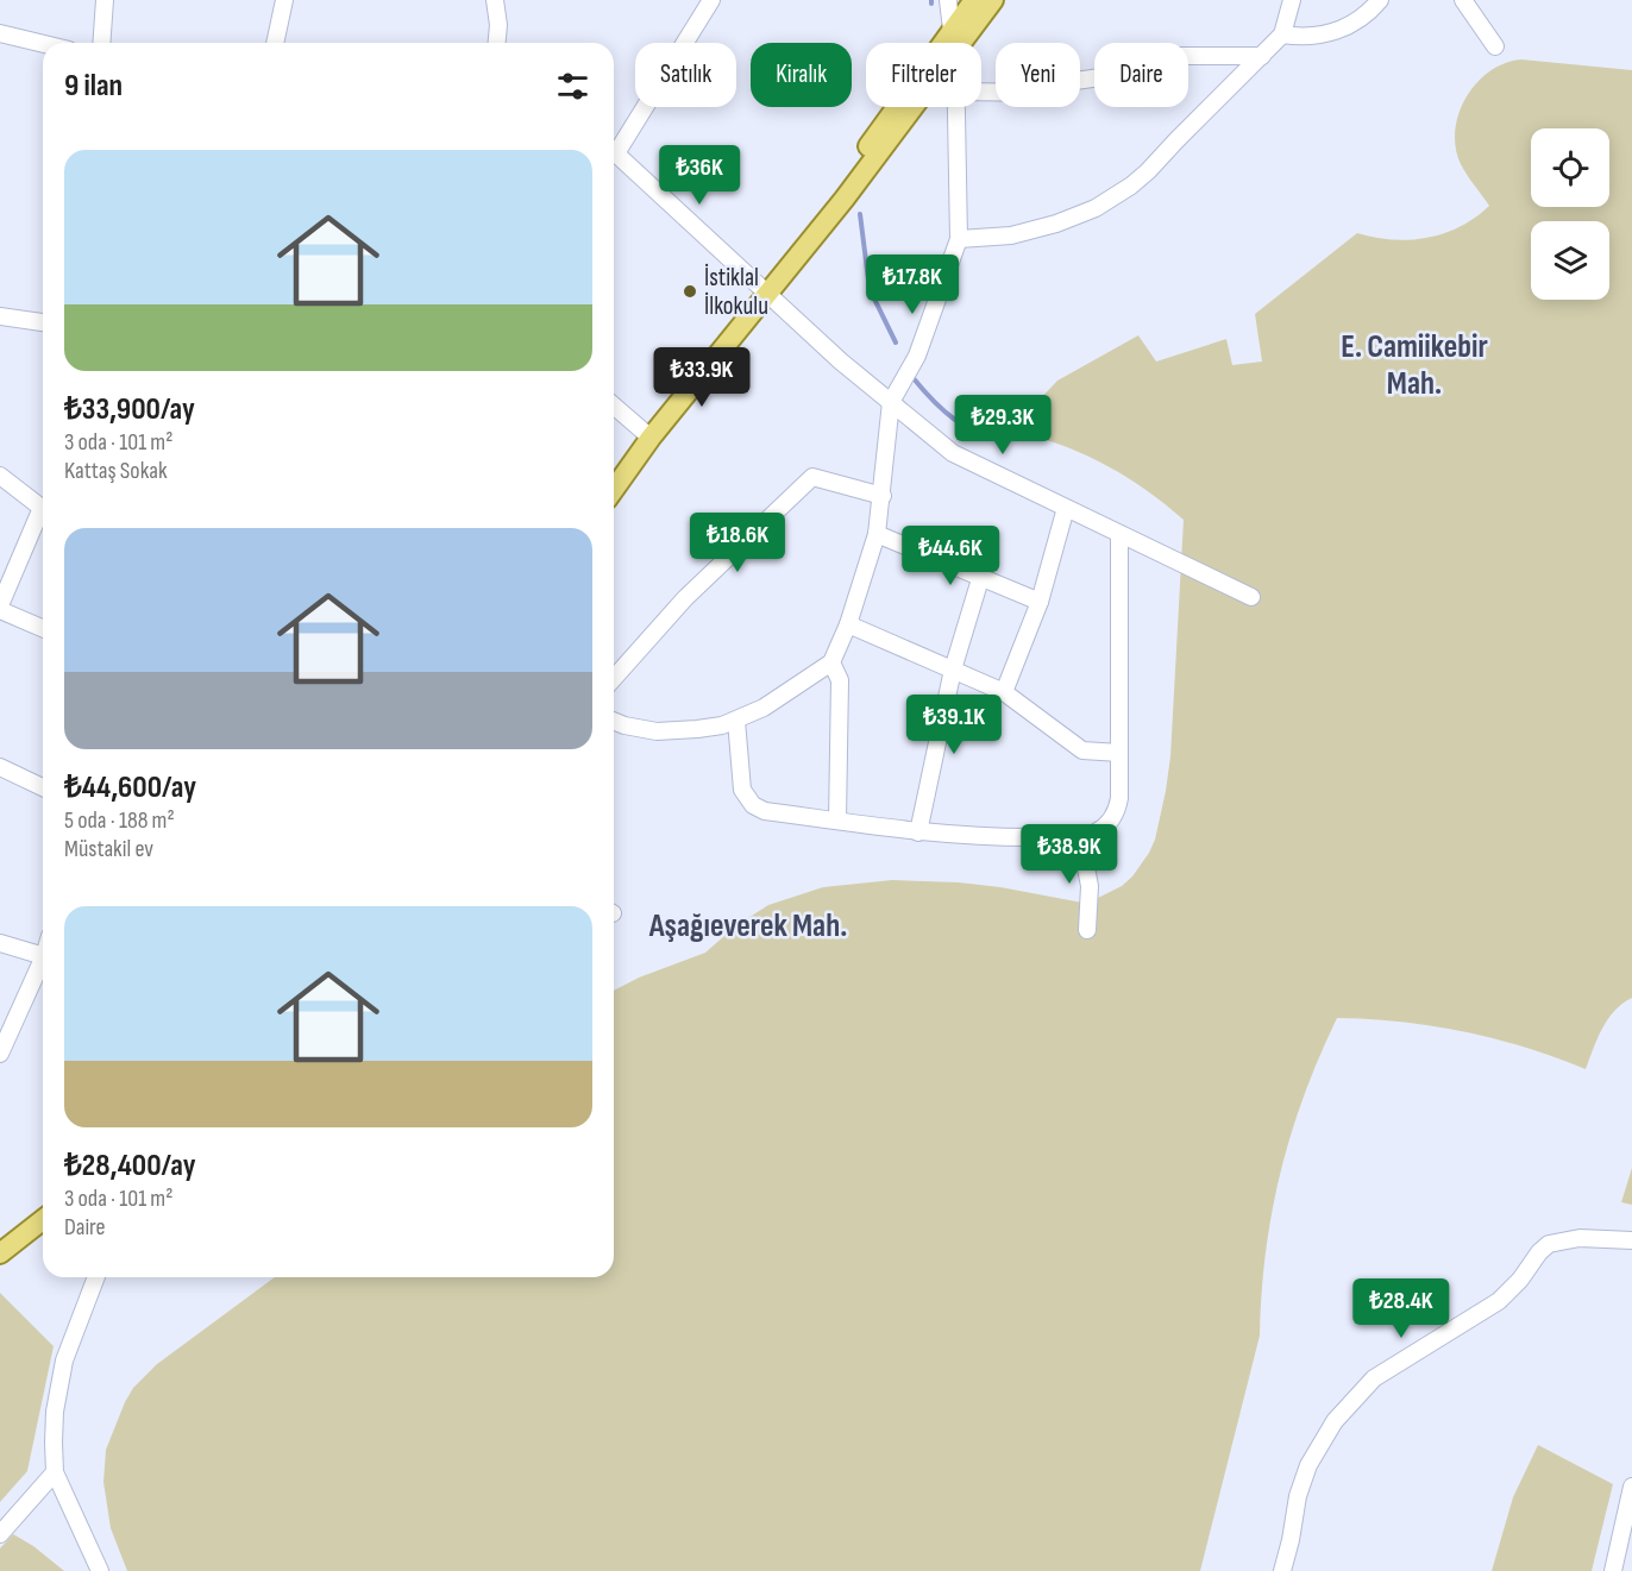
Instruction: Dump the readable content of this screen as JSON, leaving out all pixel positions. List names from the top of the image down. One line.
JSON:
{"districts":["E. Camiikebir Mah.","Aşağıeverek Mah."],"places":["İstiklal İlkokulu"],"page":{"chip":["Satılık","Kiralık","Filtreler","Yeni","Daire"],"heading":"9 ilan","list":[{"name":"₺33,900/ay","note":"3 oda · 101 m² · Kattaş Sokak"},{"name":"₺44,600/ay","note":"5 oda · 188 m² · Müstakil ev"},{"name":"₺28,400/ay","note":"3 oda · 101 m² · Daire"}],"price":["₺36K","₺17.8K","₺33.9K","₺29.3K","₺18.6K","₺44.6K","₺39.1K","₺38.9K","₺28.4K"]}}
